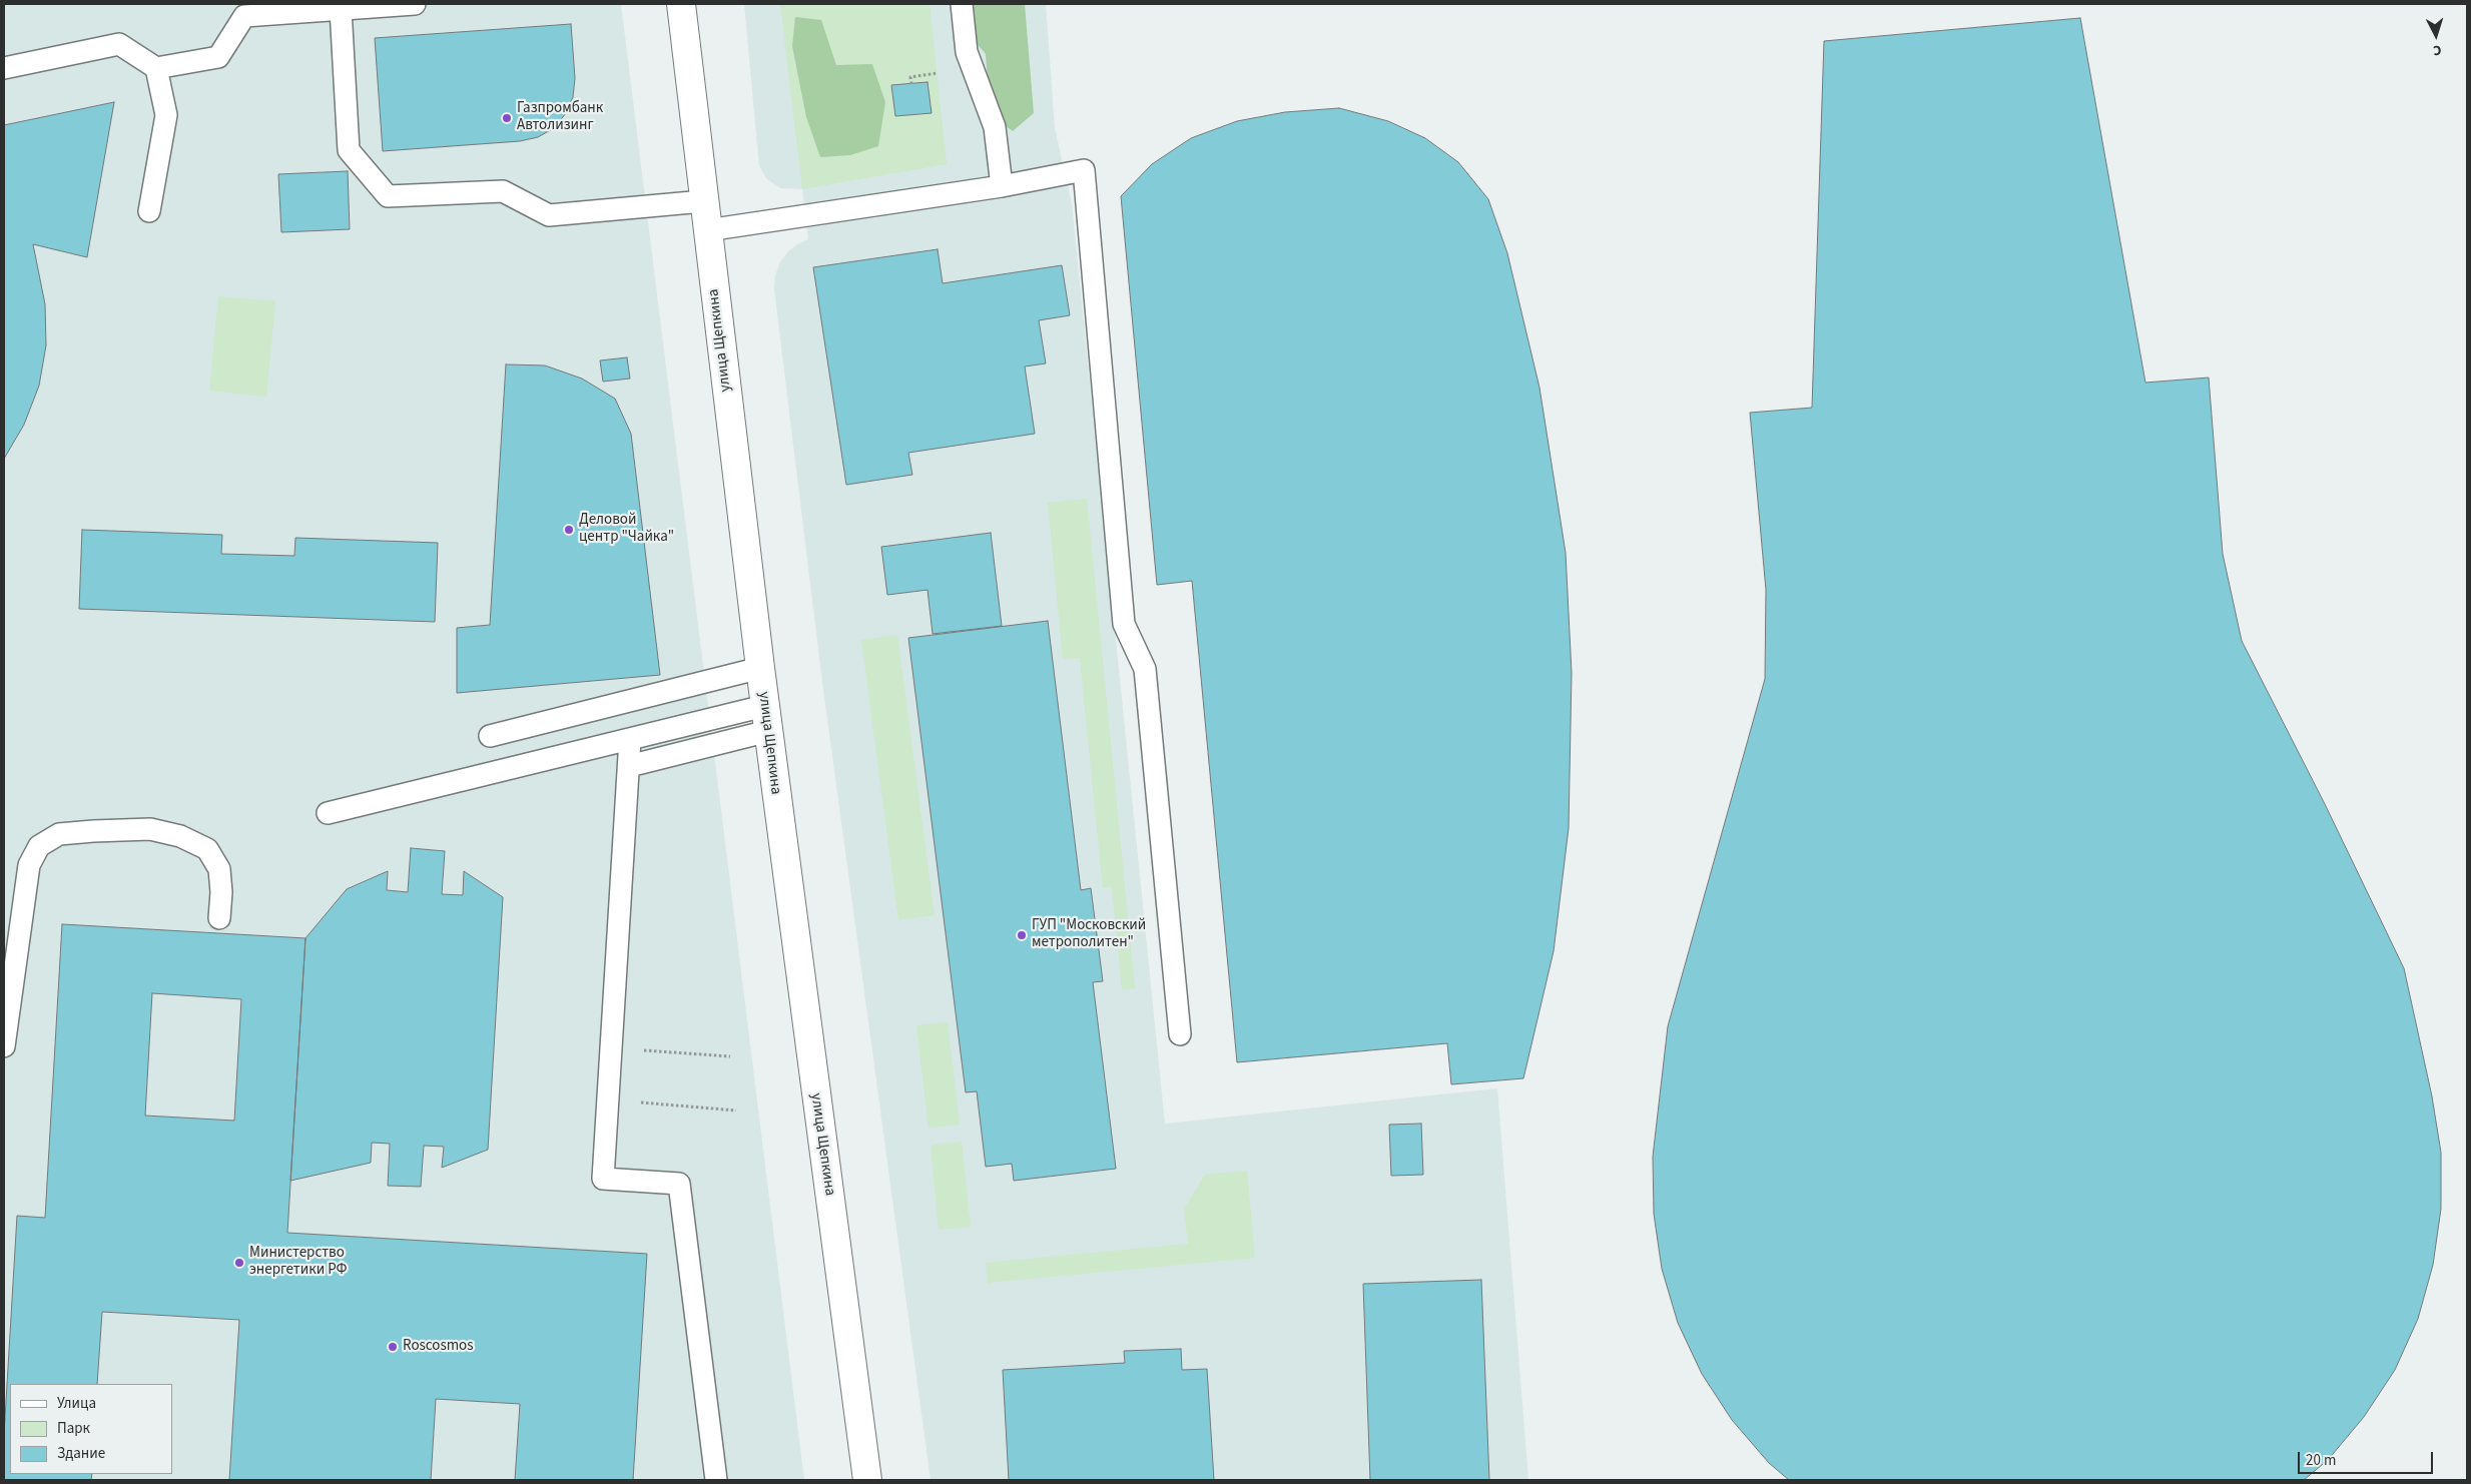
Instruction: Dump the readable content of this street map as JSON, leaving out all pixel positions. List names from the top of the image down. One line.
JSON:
{"streets":{"street":["улица Щепкина"]},"places":["Газпромбанк Автолизинг","Деловой центр \"Чайка\"","ГУП \"Московский метрополитен\"","Министерство энергетики РФ","Roscosmos"],"legend":["Улица","Парк","Здание"],"scale_bar":"20 m","north":"bottom"}
